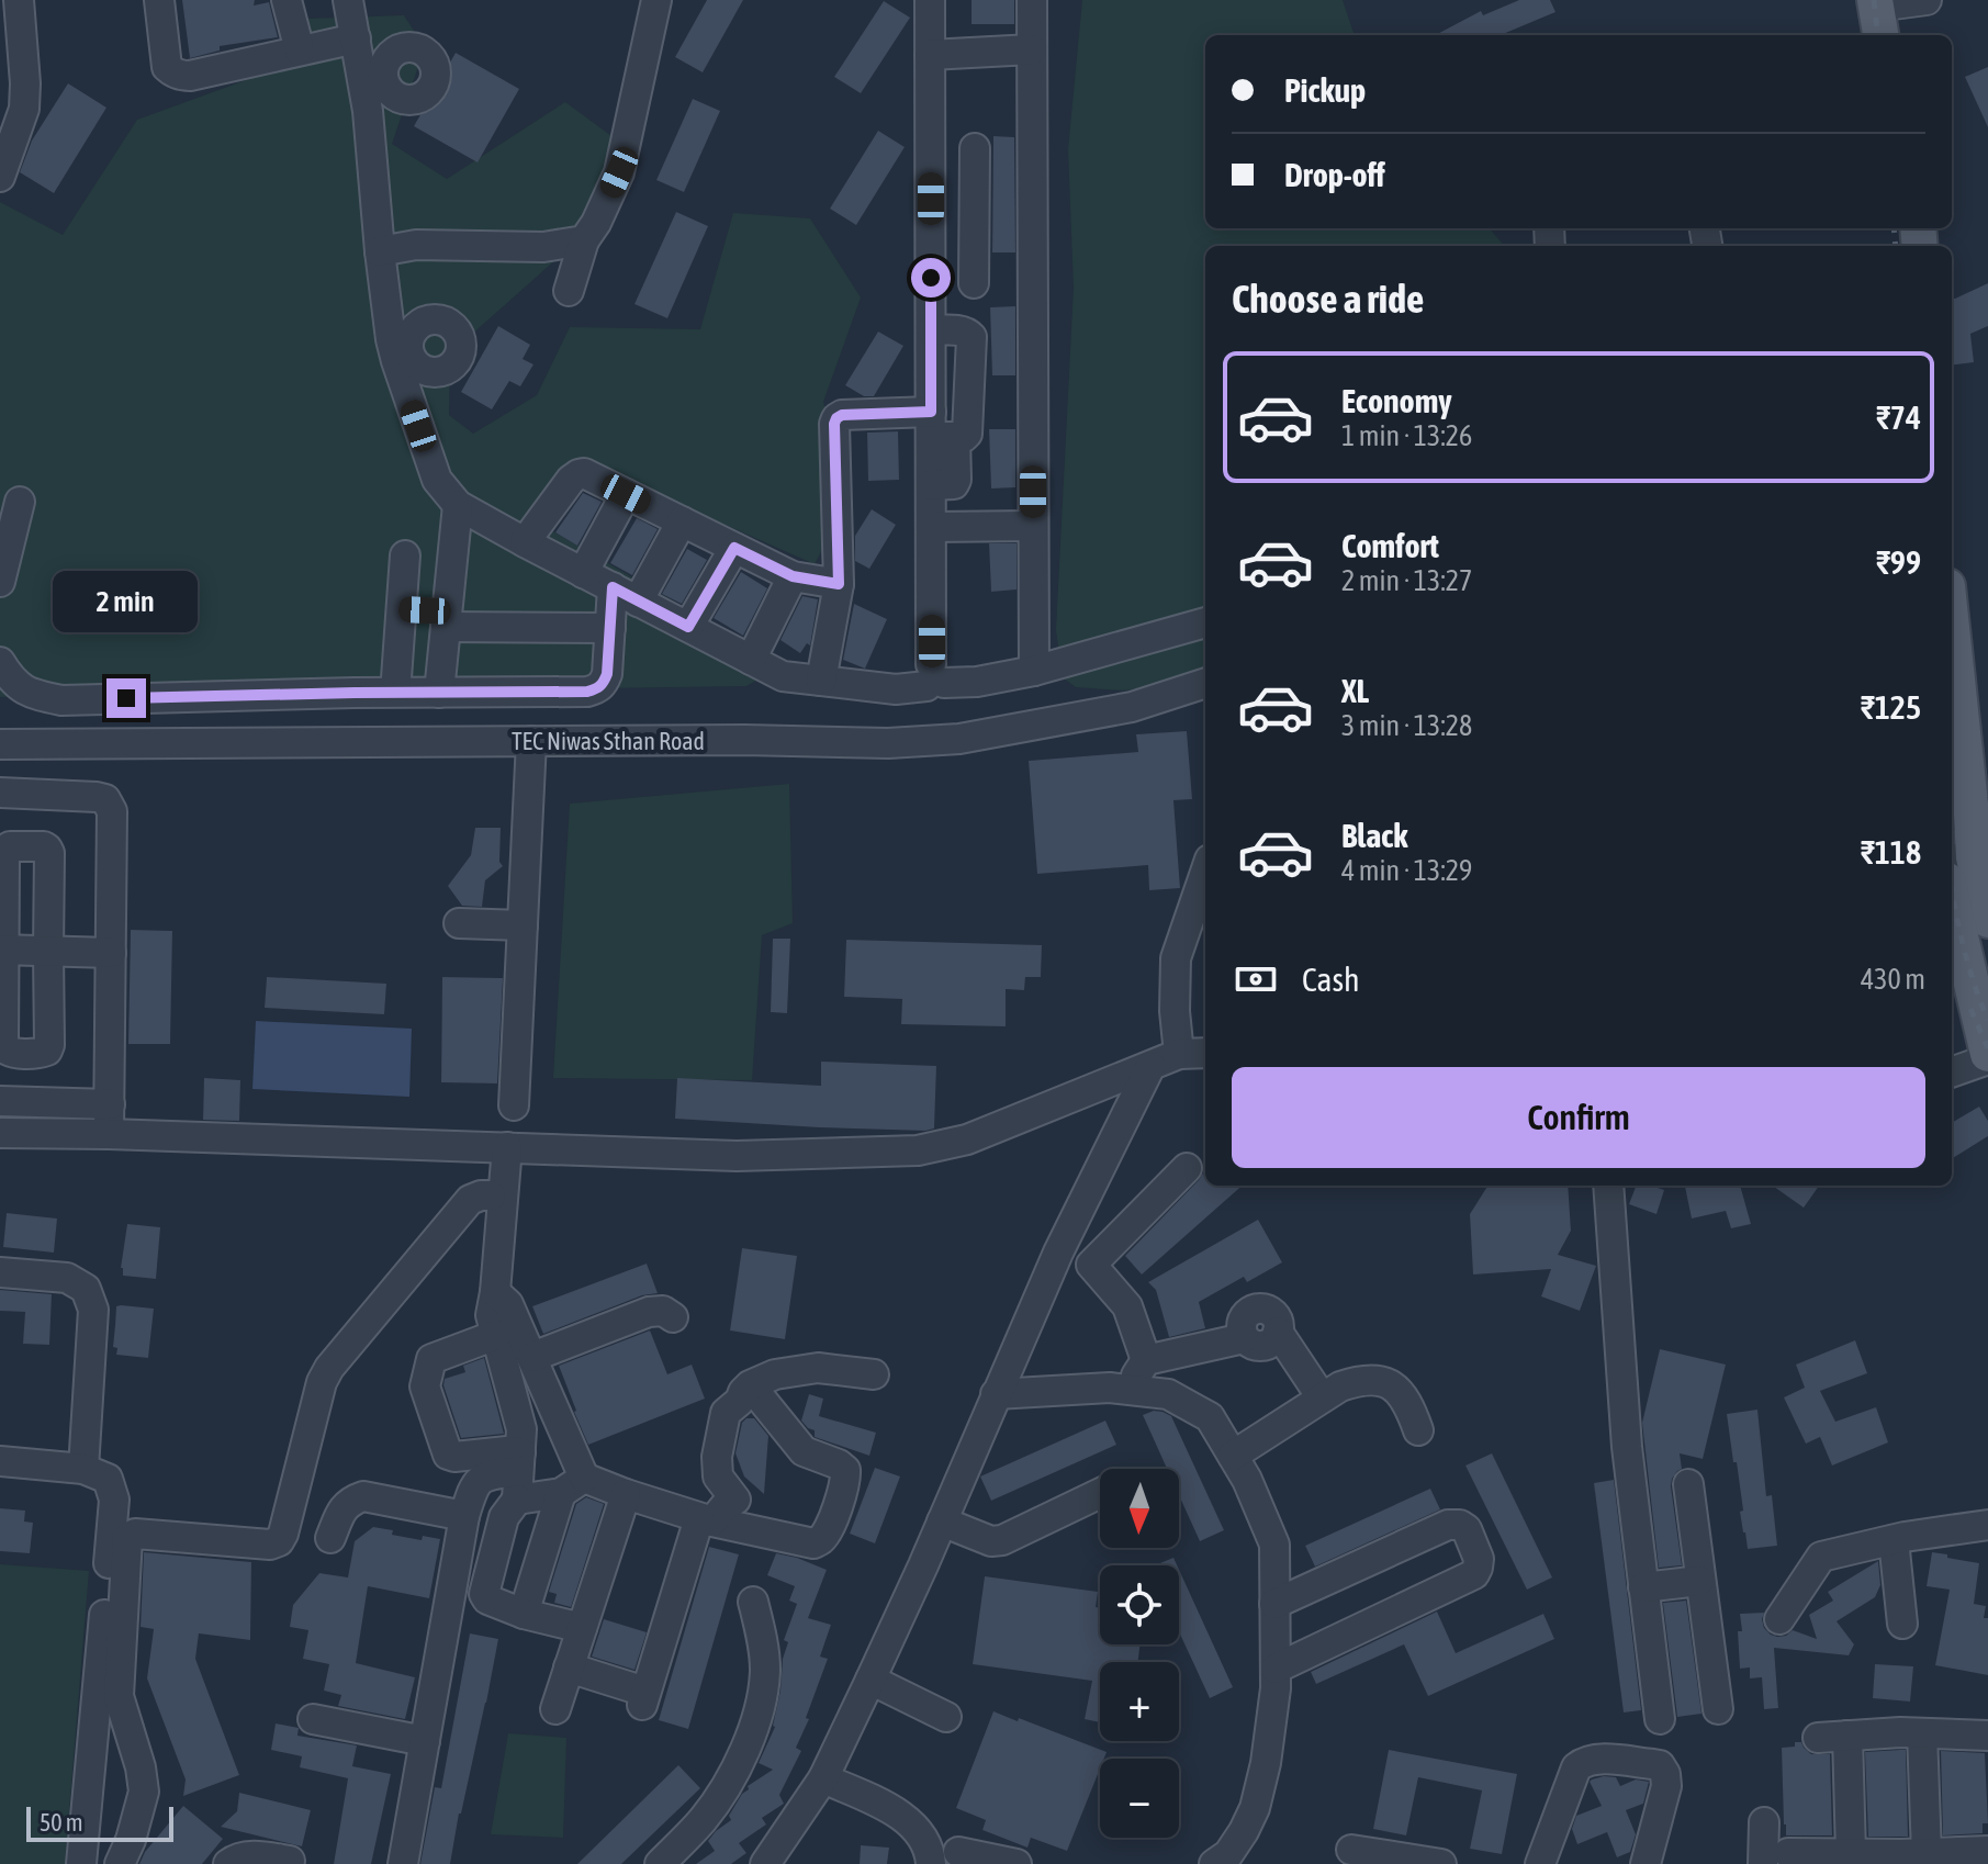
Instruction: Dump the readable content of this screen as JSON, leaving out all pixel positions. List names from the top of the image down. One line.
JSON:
{"streets":{"street":["TEC Niwas Sthan Road"]},"scale_bar":"50 m","north":"bottom","page":{"banner":["Pickup","Drop-off"],"heading":"Choose a ride","list":[{"name":"Economy","note":"1 min · 13:26","value":"₹74"},{"name":"Comfort","note":"2 min · 13:27","value":"₹99"},{"name":"XL","note":"3 min · 13:28","value":"₹125"},{"name":"Black","note":"4 min · 13:29","value":"₹118"}],"bubble":"2 min","pay":["Cash","430 m"],"buttons":"Confirm","map_buttons":["+","−"],"scale":"50 m"}}
